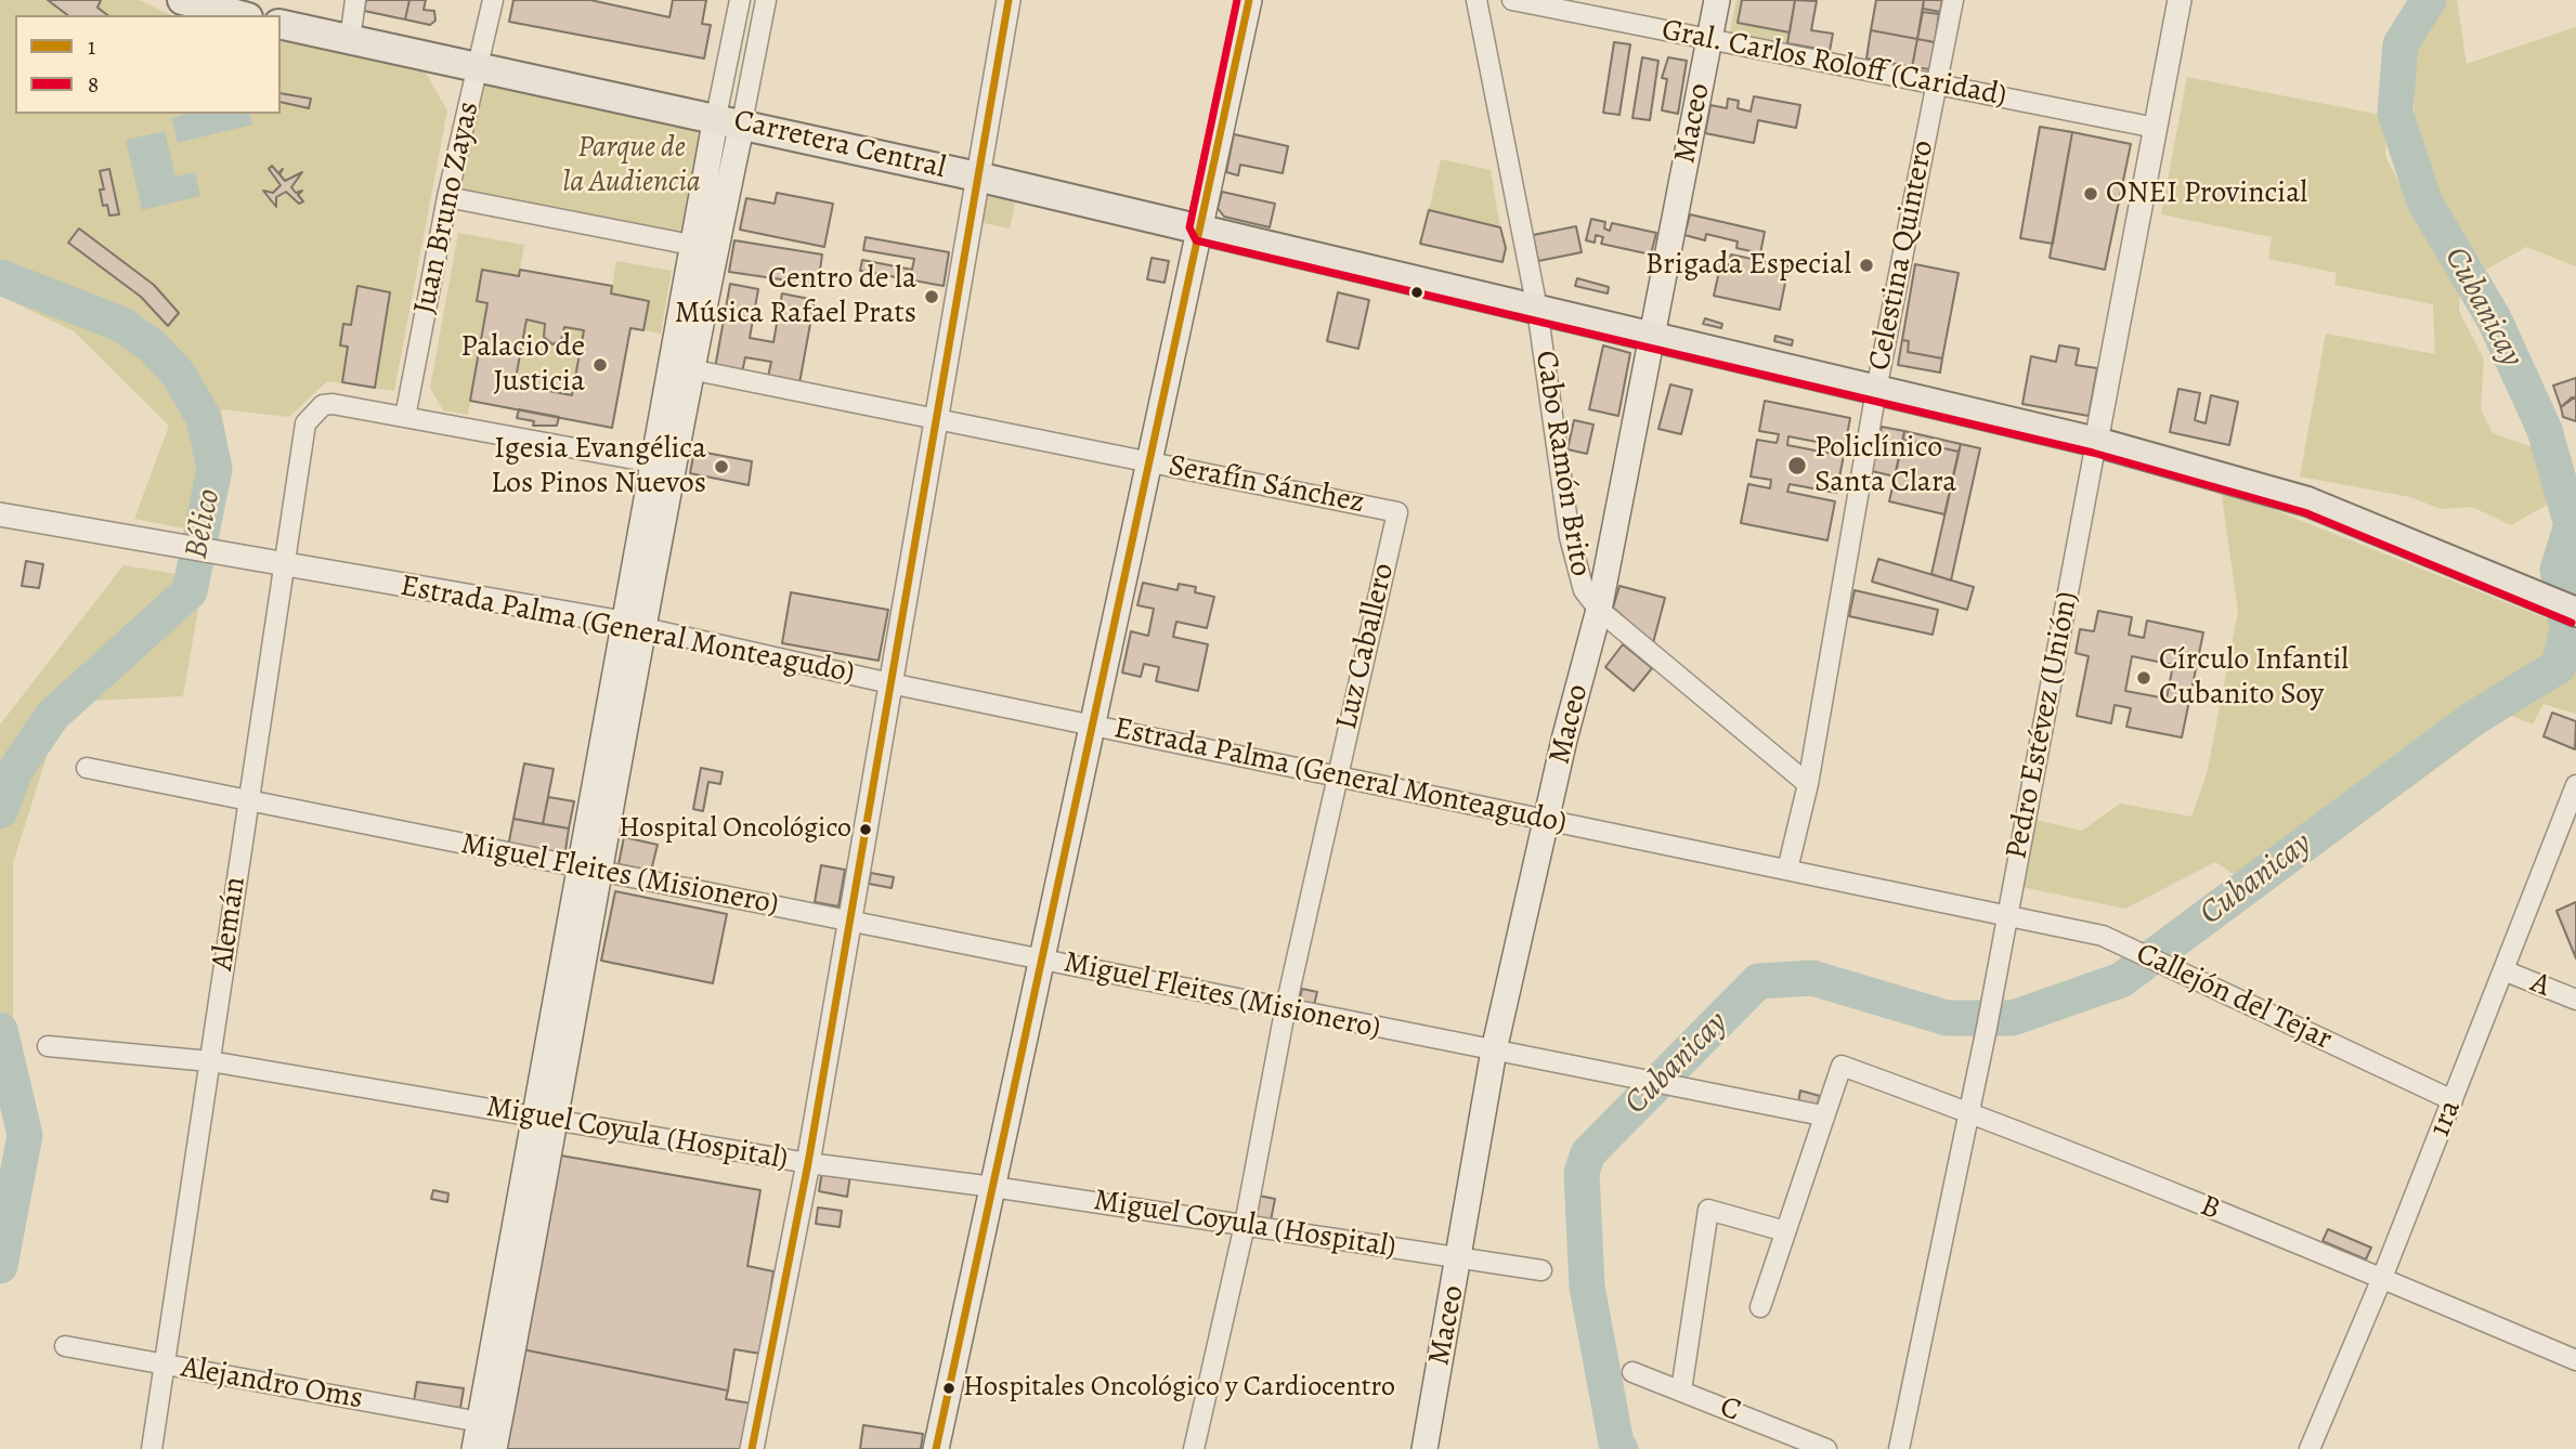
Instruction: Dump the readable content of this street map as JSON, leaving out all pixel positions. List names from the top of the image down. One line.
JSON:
{"streets":{"main road":["Maceo","Carretera Central"],"street":["Gral. Carlos Roloff (Caridad)","Juan Bruno Zayas","Celestina Quintero","Cabo Ramón Brito","Serafín Sánchez","Estrada Palma (General Monteagudo)","Luz Caballero","Pedro Estévez (Unión)","Miguel Fleites (Misionero)","Alemán","A","Callejón del Tejar","1ra","Miguel Coyula (Hospital)","B","Alejandro Oms","C"]},"crossings":[["Gral. Carlos Roloff (Caridad)","Maceo"],["Gral. Carlos Roloff (Caridad)","Celestina Quintero"],["Gral. Carlos Roloff (Caridad)","Pedro Estévez (Unión)"],["Maceo","Carretera Central"],["Maceo","Cabo Ramón Brito"],["Maceo","Estrada Palma (General Monteagudo)"],["Maceo","Miguel Fleites (Misionero)"],["Maceo","Miguel Coyula (Hospital)"],["Carretera Central","Juan Bruno Zayas"],["Carretera Central","Celestina Quintero"],["Carretera Central","Cabo Ramón Brito"],["Carretera Central","Pedro Estévez (Unión)"],["Juan Bruno Zayas","Alemán"],["Celestina Quintero","Cabo Ramón Brito"],["Celestina Quintero","Estrada Palma (General Monteagudo)"],["Serafín Sánchez","Luz Caballero"],["Estrada Palma (General Monteagudo)","Luz Caballero"],["Estrada Palma (General Monteagudo)","Pedro Estévez (Unión)"],["Estrada Palma (General Monteagudo)","Alemán"],["Estrada Palma (General Monteagudo)","Callejón del Tejar"],["Luz Caballero","Miguel Fleites (Misionero)"],["Luz Caballero","Miguel Coyula (Hospital)"],["Pedro Estévez (Unión)","Callejón del Tejar"],["Pedro Estévez (Unión)","B"],["Miguel Fleites (Misionero)","Alemán"],["Miguel Fleites (Misionero)","B"],["Alemán","Miguel Coyula (Hospital)"],["Alemán","Alejandro Oms"],["A","1ra"],["Callejón del Tejar","1ra"],["1ra","B"]],"water":["Cubanicay","Bélico"],"parks":["Parque de la Audiencia"],"places":["ONEI Provincial","Brigada Especial","Centro de la Música Rafael Prats","Palacio de Justicia","Policlínico Santa Clara","Igesia Evangélica Los Pinos Nuevos","Círculo Infantil Cubanito Soy","Hospital Oncológico","Hospitales Oncológico y Cardiocentro"],"lines":["transit line 1","transit line 8"],"legend":["1","8"]}
